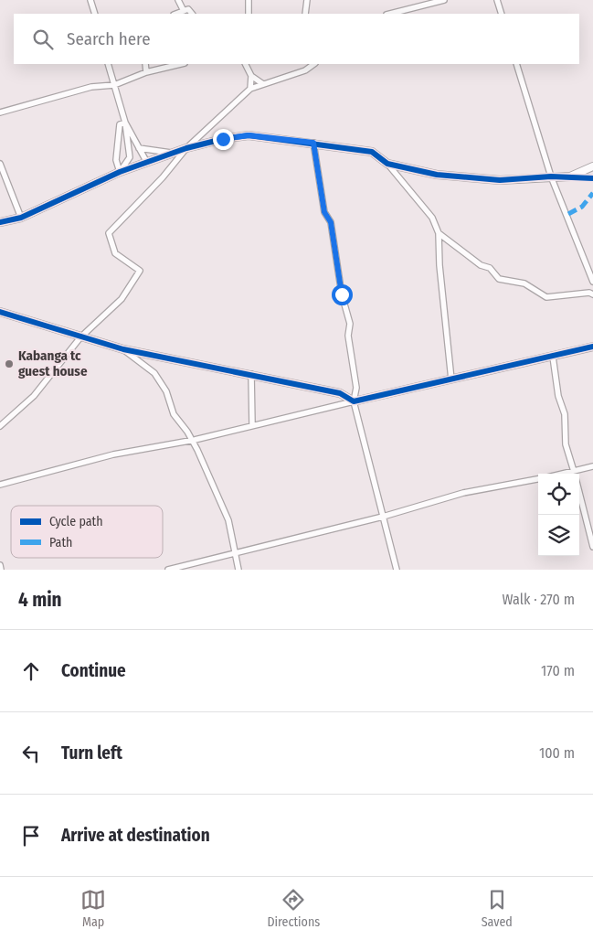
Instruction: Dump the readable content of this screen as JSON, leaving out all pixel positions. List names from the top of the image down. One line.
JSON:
{"places":["Kabanga tc guest house"],"legend":["Cycle path","Path"],"page":{"search":"Search here","heading":["4 min","Walk · 270 m"],"list":[["Continue","170 m"],["Turn left","100 m"],"Arrive at destination"],"nav":["Map","Directions","Saved"]}}
